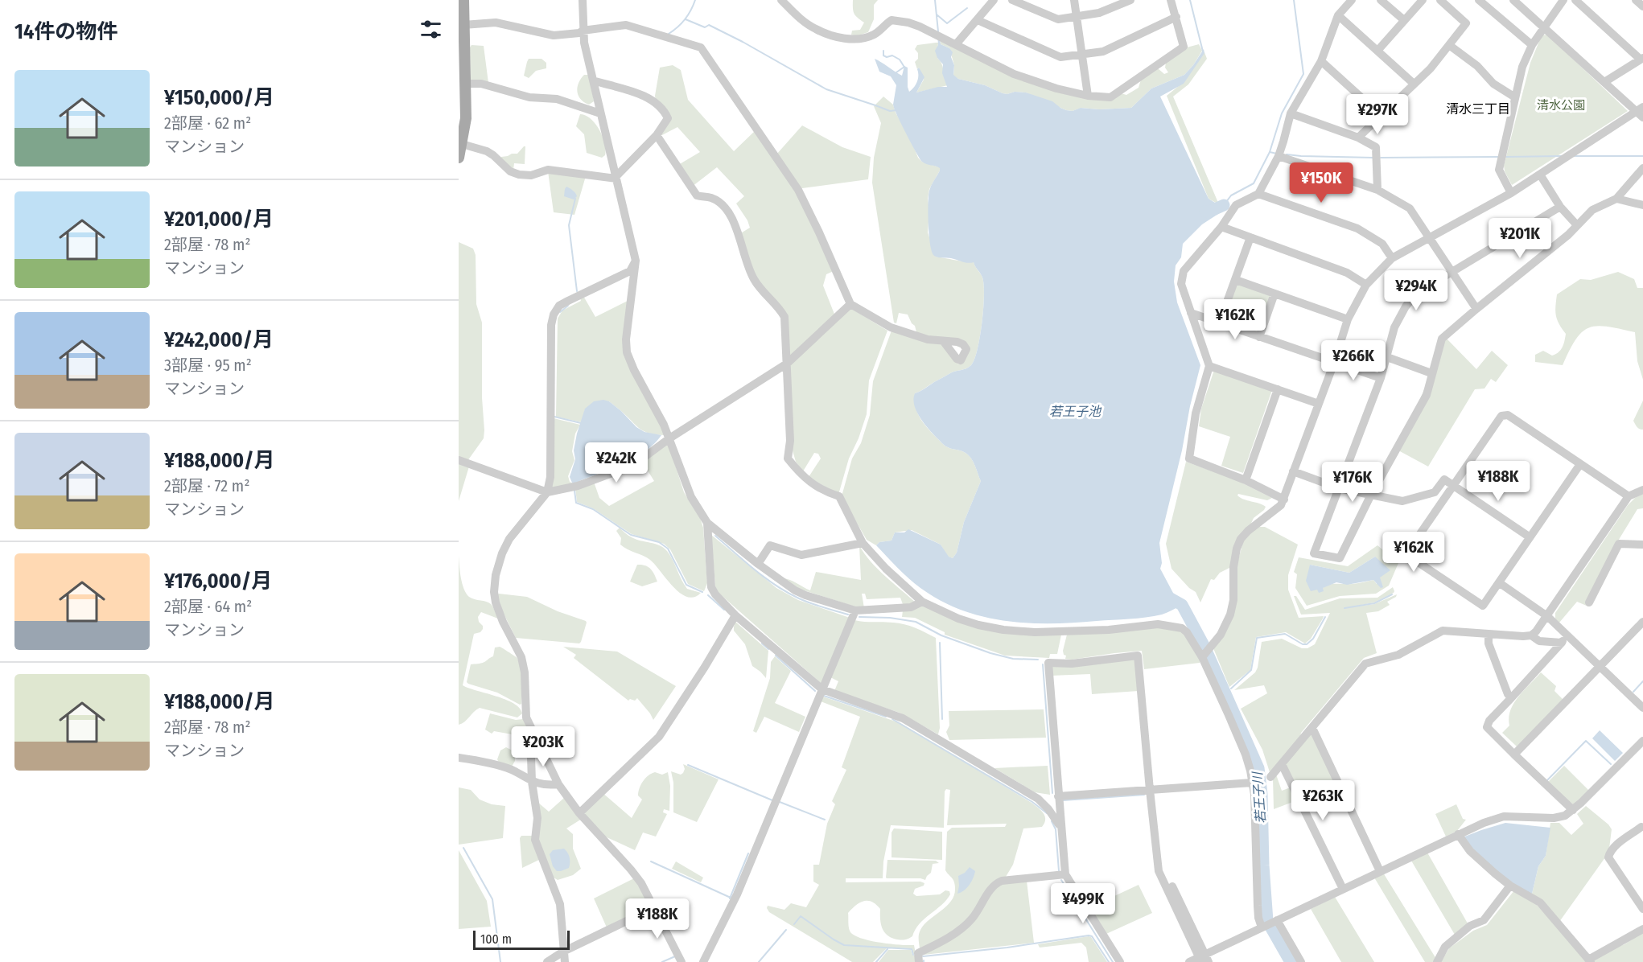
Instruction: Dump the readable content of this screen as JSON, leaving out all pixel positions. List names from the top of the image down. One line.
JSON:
{"districts":["清水三丁目"],"water":["若王子池","若王子川"],"parks":["清水公園"],"scale_bar":"100 m","page":{"heading":"14件の物件","list":[{"name":"¥150,000/月","note":"2部屋 · 62 m² · マンション"},{"name":"¥201,000/月","note":"2部屋 · 78 m² · マンション"},{"name":"¥242,000/月","note":"3部屋 · 95 m² · マンション"},{"name":"¥188,000/月","note":"2部屋 · 72 m² · マンション"},{"name":"¥176,000/月","note":"2部屋 · 64 m² · マンション"},{"name":"¥188,000/月","note":"2部屋 · 78 m² · マンション"}],"price":["¥297K","¥150K","¥201K","¥294K","¥162K","¥266K","¥242K","¥188K","¥176K","¥162K","¥203K","¥263K","¥499K","¥188K"],"scale":"100 m"}}
